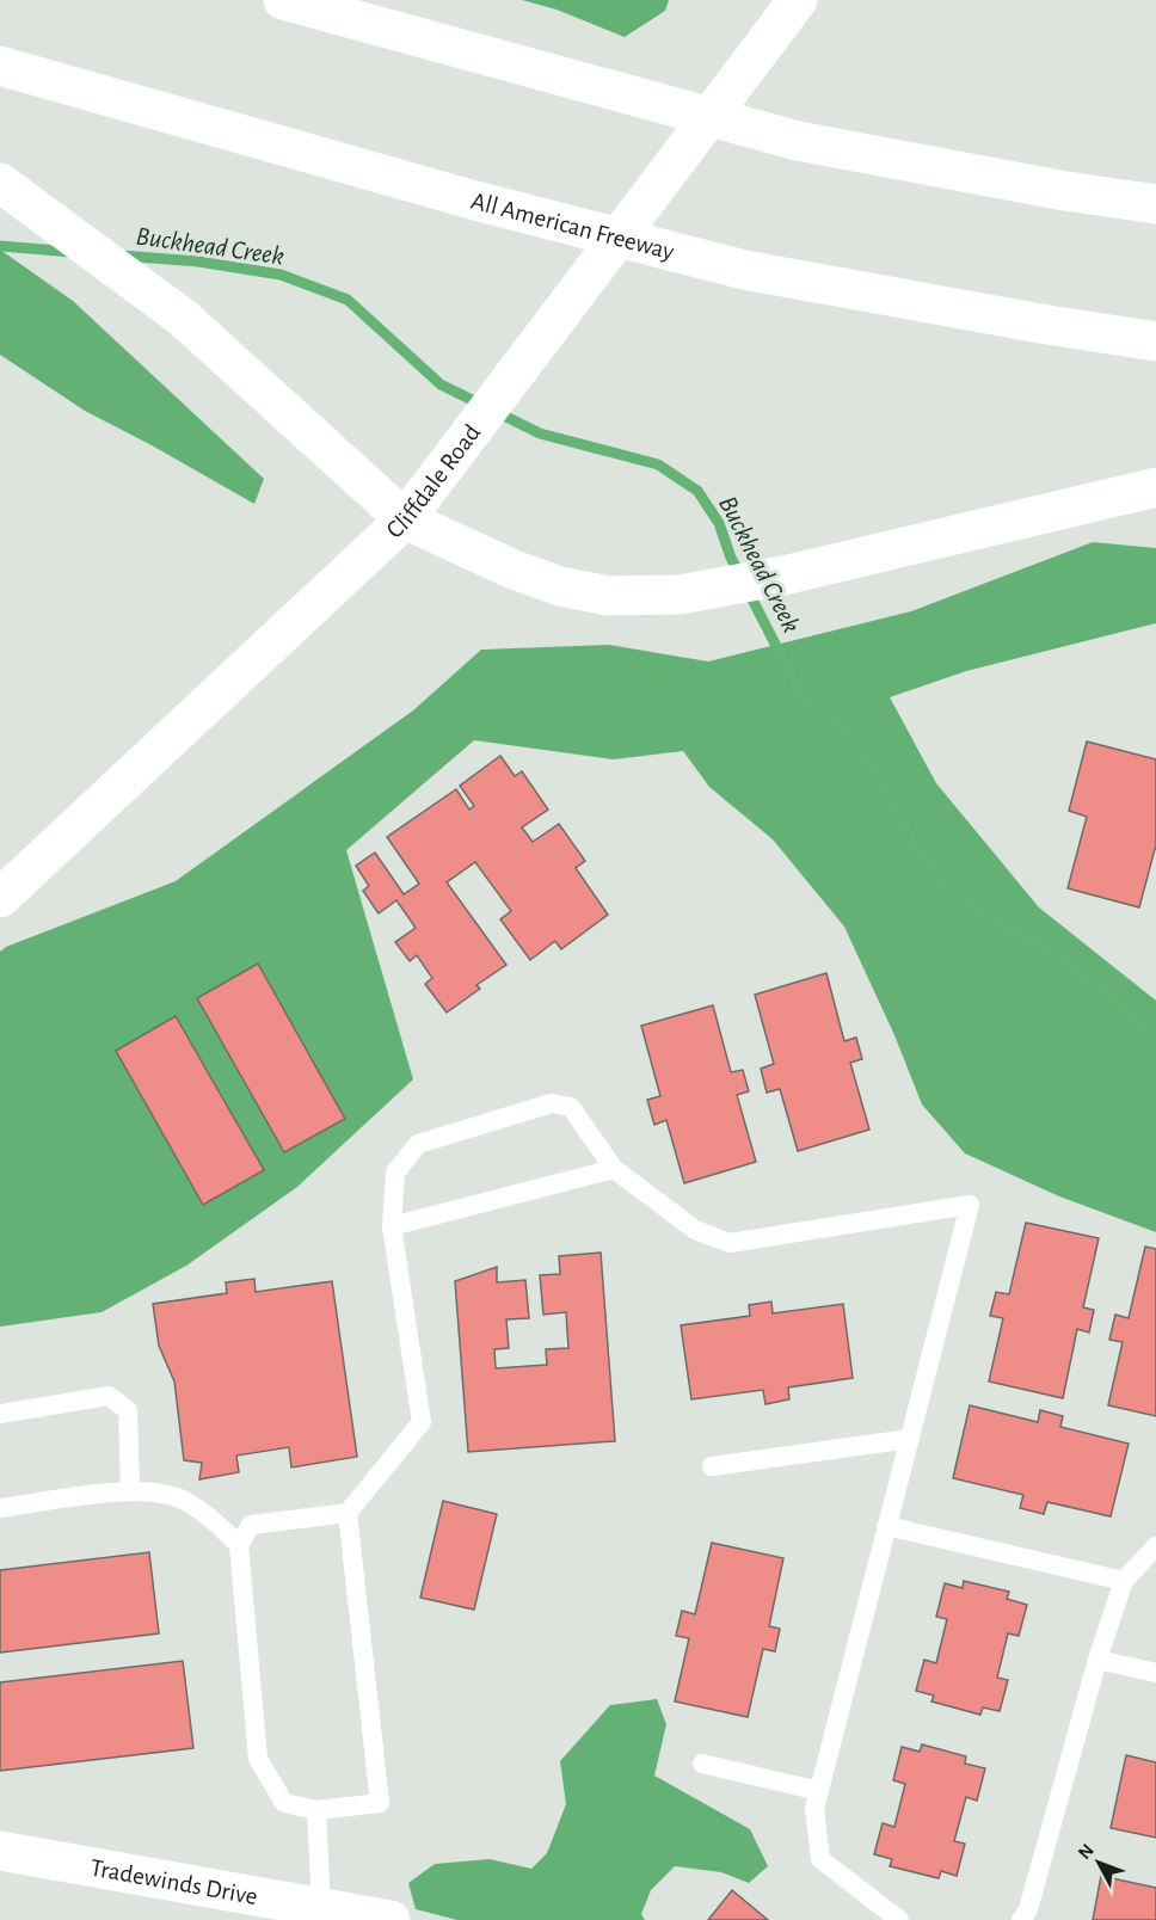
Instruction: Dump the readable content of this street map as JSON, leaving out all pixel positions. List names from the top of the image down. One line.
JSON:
{"streets":{"main road":["All American Freeway","Cliffdale Road","Tradewinds Drive"]},"water":["Buckhead Creek"],"north":"top left"}
